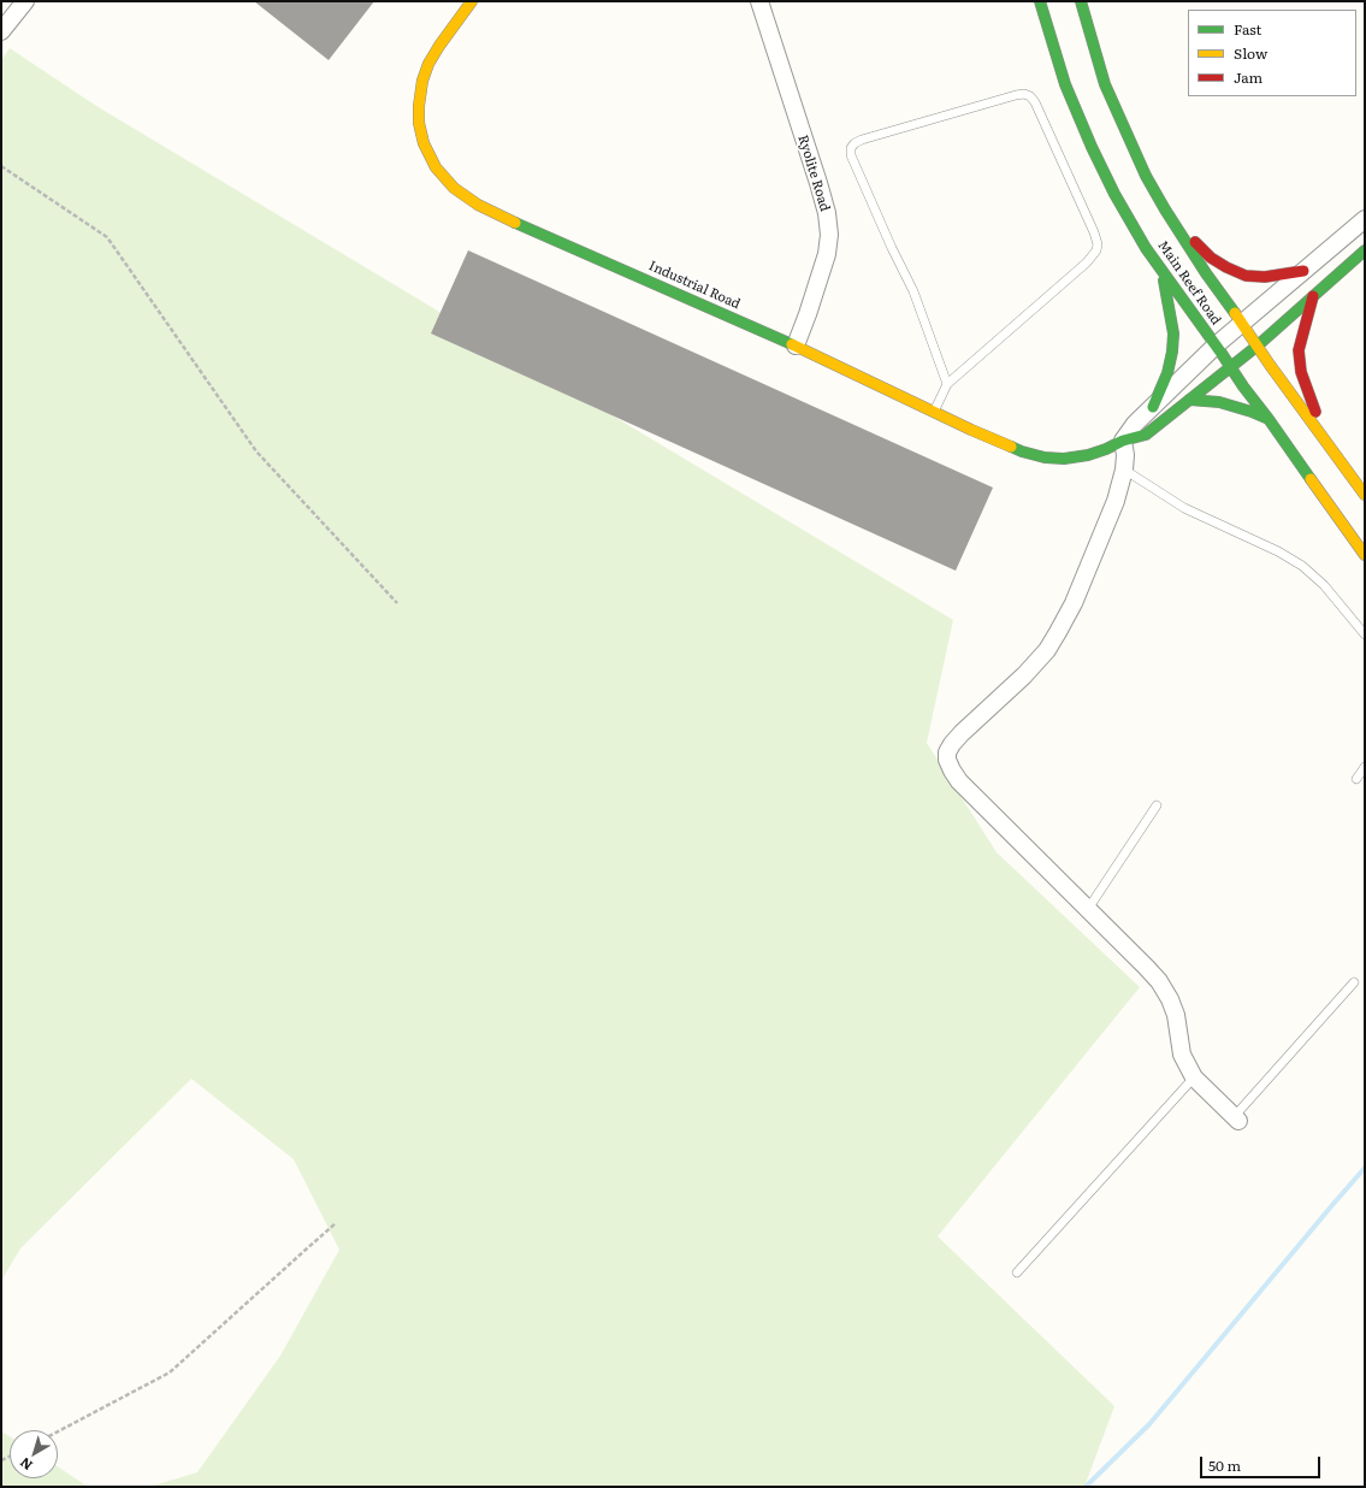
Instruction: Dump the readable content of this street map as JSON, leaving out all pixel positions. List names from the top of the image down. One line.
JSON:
{"streets":{"main road":["Main Reef Road","Industrial Road"],"street":["Ryolite Road"]},"crossings":[["Ryolite Road","Industrial Road"],["Main Reef Road","Industrial Road"]],"legend":["Fast","Slow","Jam"],"scale_bar":"50 m","north":"bottom left"}
